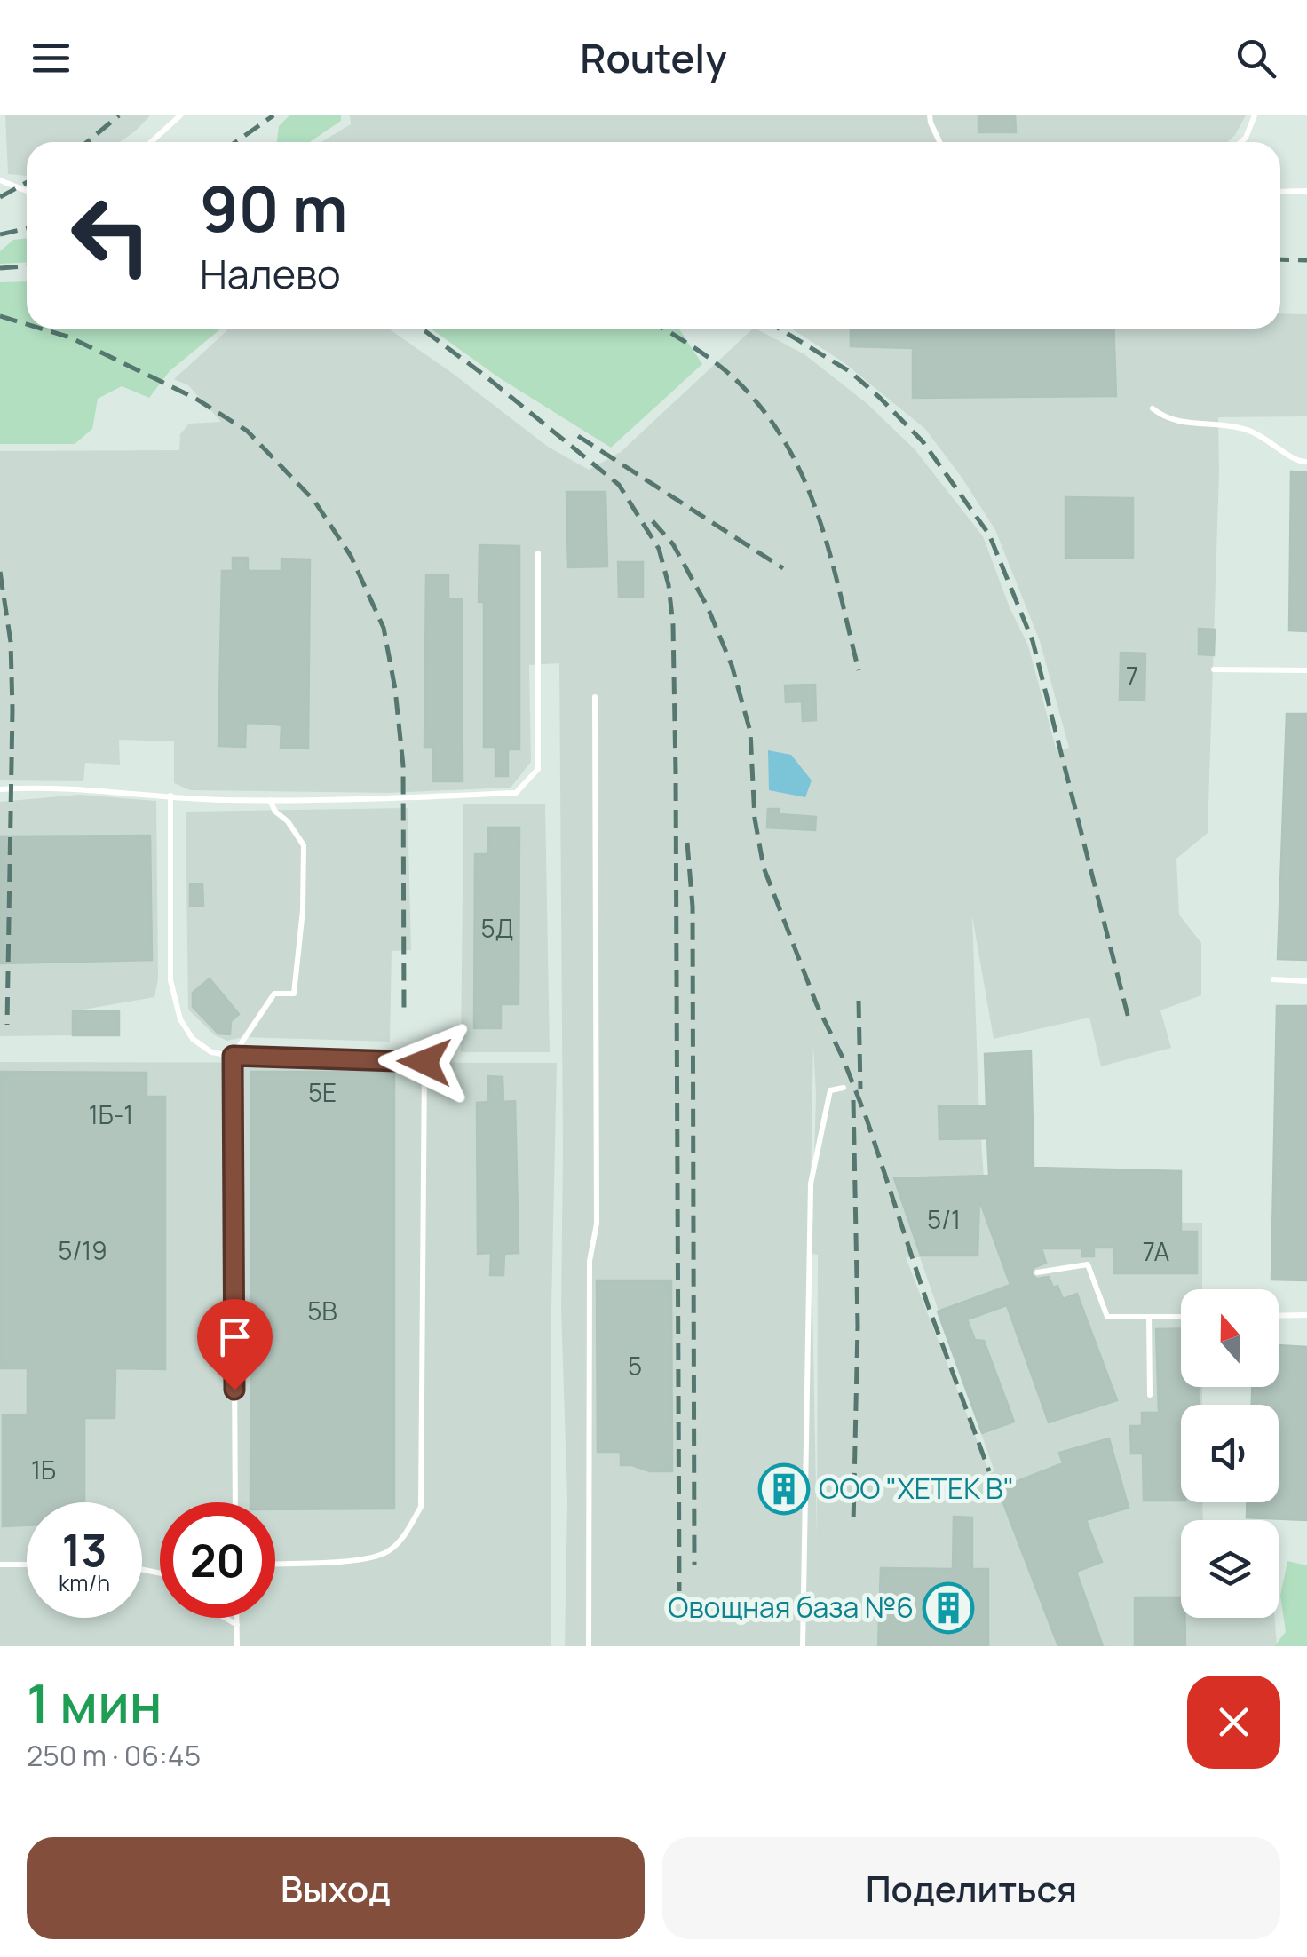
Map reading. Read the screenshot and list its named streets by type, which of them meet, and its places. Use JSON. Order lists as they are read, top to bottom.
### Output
{
  "places": {
    "building": ["ООО \"ХЕТЕК В\"", "Овощная база №6"]
  },
  "house_numbers": [
    "7",
    "5Д",
    "5Е",
    "1Б-1",
    "5/1",
    "5/19",
    "7А",
    "5В",
    "5",
    "1Б"
  ],
  "north": "top",
  "page": {
    "header": "Routely",
    "turn": ["90 m", "Налево"],
    "speed": "13 km/h",
    "limit": "20",
    "heading": ["1 мин", "250 m · 06:45"],
    "buttons": ["Выход", "Поделиться"]
  }
}
